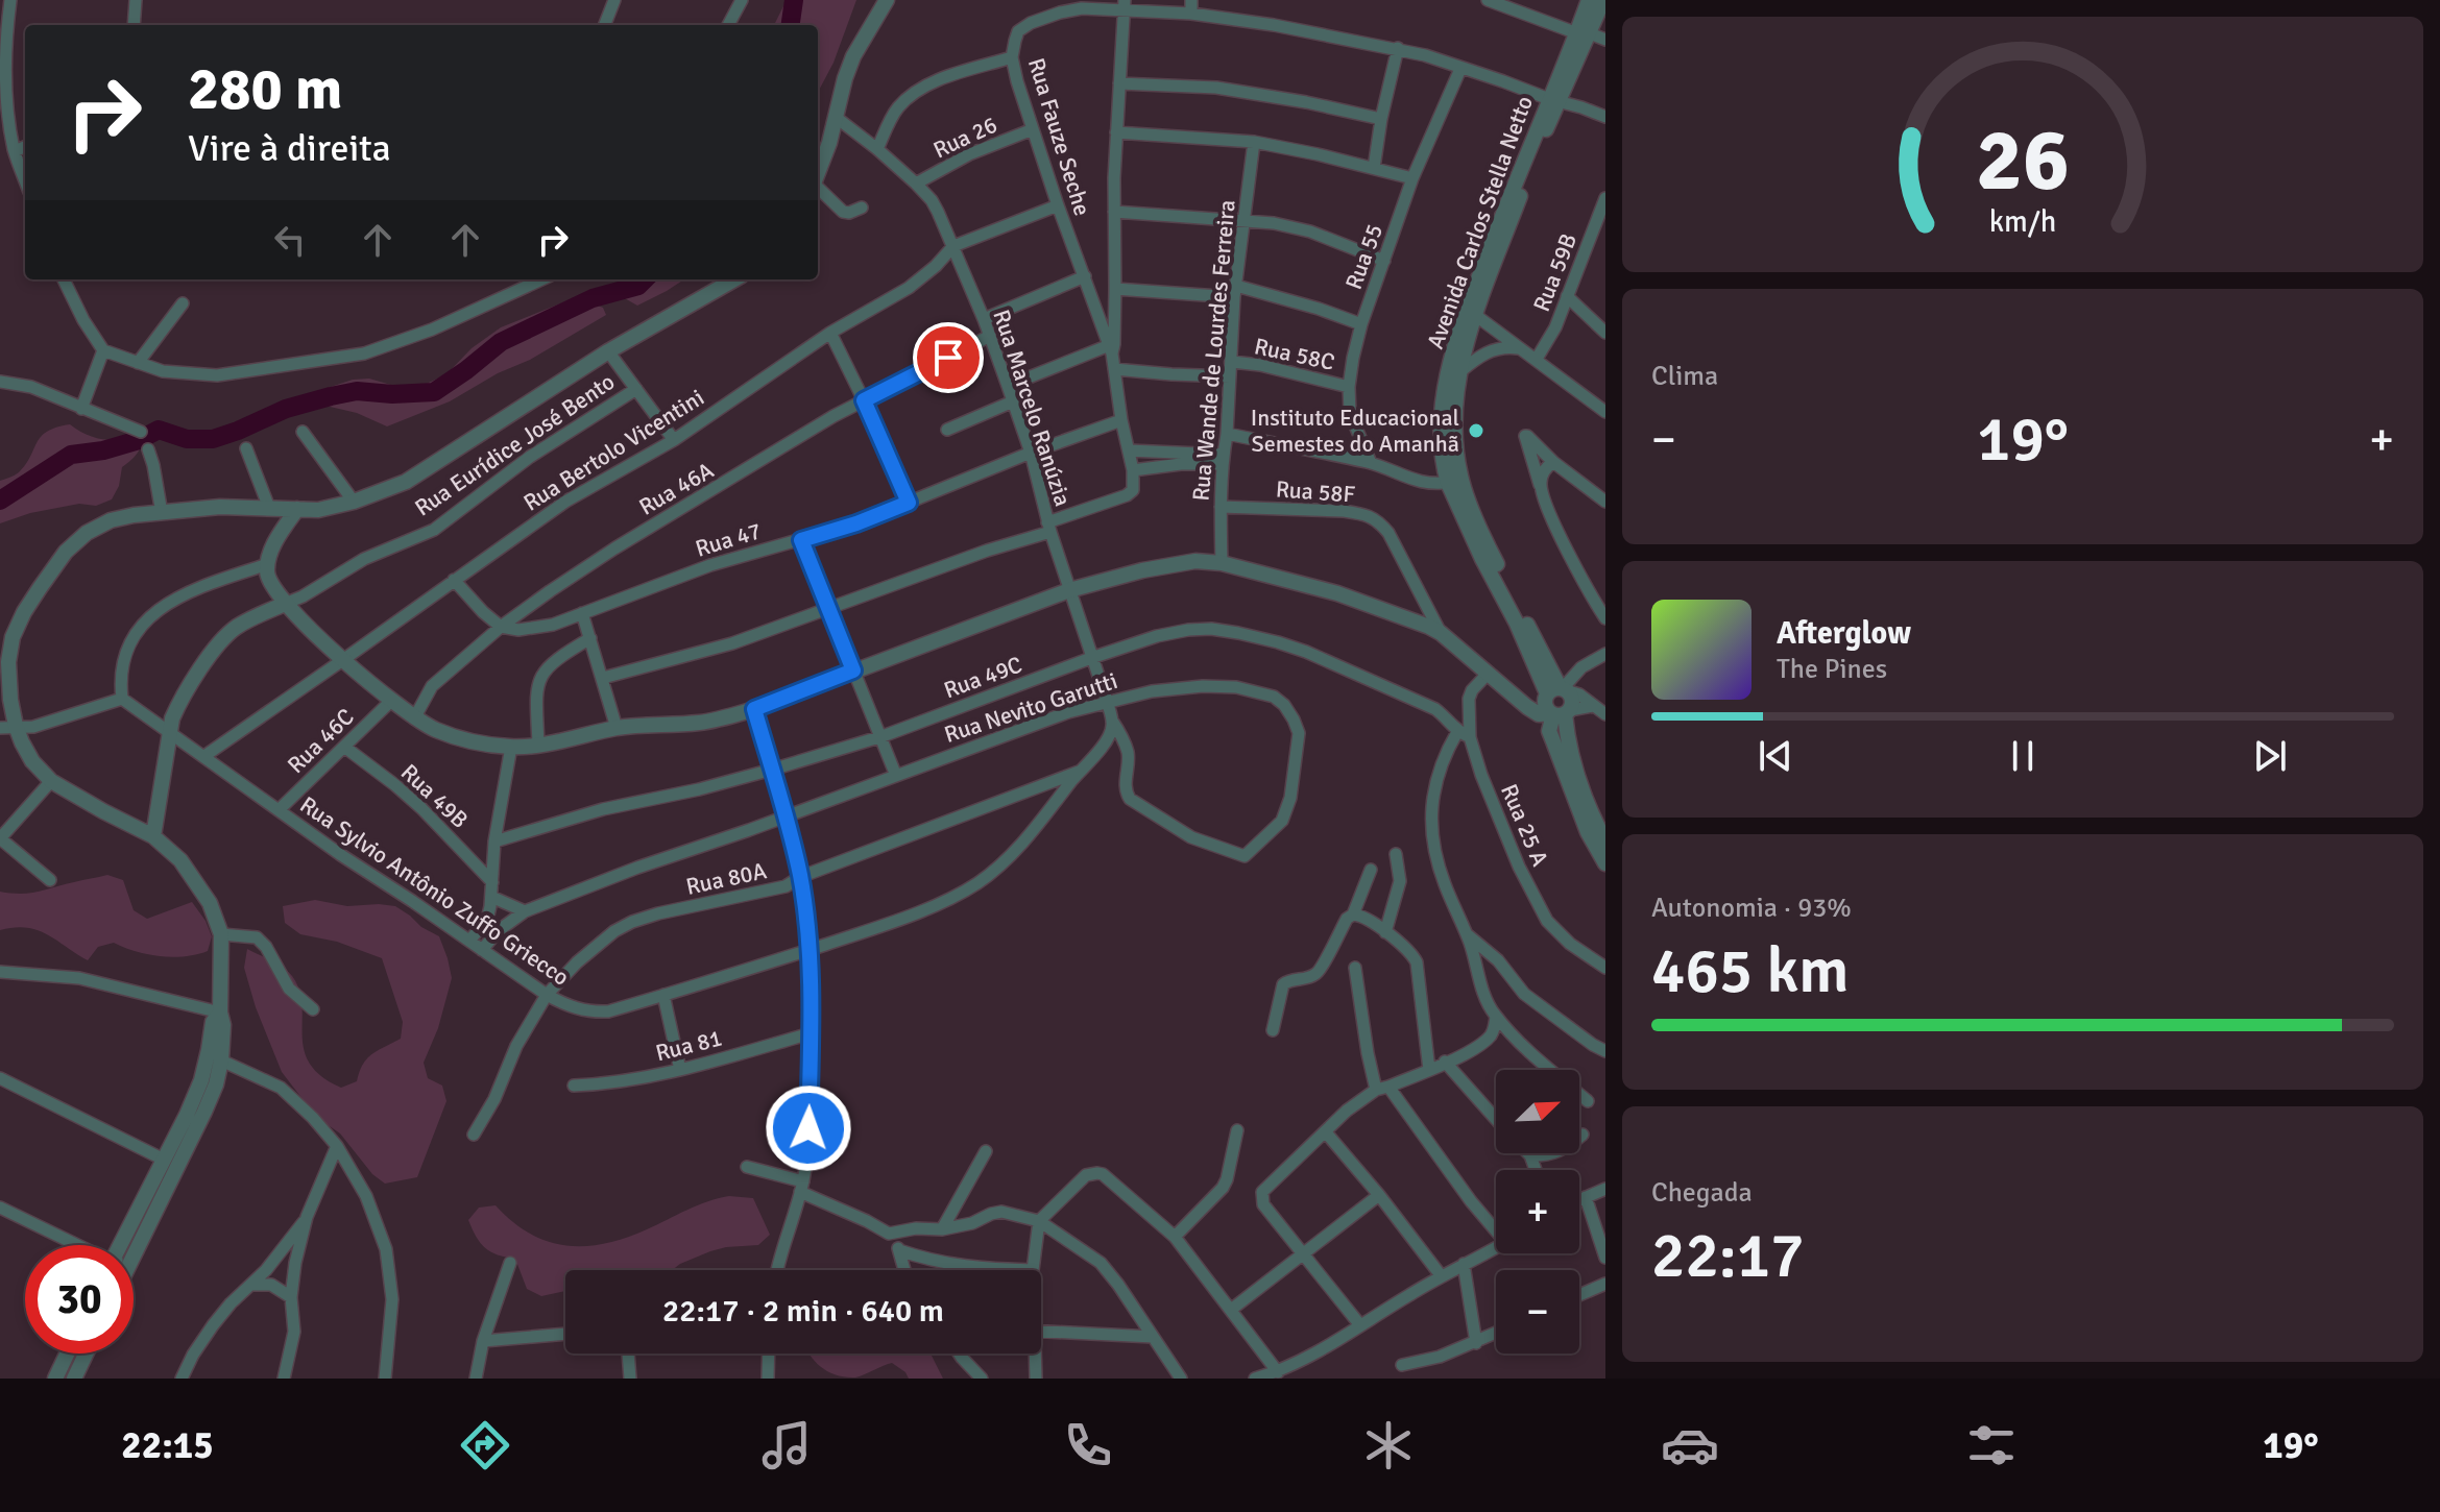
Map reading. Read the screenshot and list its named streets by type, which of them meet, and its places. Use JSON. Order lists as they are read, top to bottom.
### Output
{
  "streets": {
    "street": [
      "Rua 26",
      "Rua Fauze Seche",
      "Avenida Carlos Stella Netto",
      "Rua 55",
      "Rua 59B",
      "Rua Wande de Lourdes Ferreira",
      "Rua 58C",
      "Rua Marcelo Ranúzia",
      "Rua Eurídice José Bento",
      "Rua Bertolo Vicentini",
      "Rua 46A",
      "Rua 58F",
      "Rua 47",
      "Rua 49C",
      "Rua Nevito Garutti",
      "Rua 46C",
      "Rua 49B",
      "Rua 25 A",
      "Rua 80A",
      "Rua Sylvio Antônio Zuffo Griecco",
      "Rua 81"
    ]
  },
  "crossings": [
    ["Rua 26", "Rua Fauze Seche"],
    ["Rua 26", "Rua Marcelo Ranúzia"],
    ["Rua Fauze Seche", "Rua 55"],
    ["Rua Fauze Seche", "Rua Bertolo Vicentini"],
    ["Rua 55", "Rua 58C"],
    ["Rua Wande de Lourdes Ferreira", "Rua 58C"],
    ["Rua Wande de Lourdes Ferreira", "Rua 58F"],
    ["Rua Marcelo Ranúzia", "Rua Bertolo Vicentini"],
    ["Rua Marcelo Ranúzia", "Rua 46A"],
    ["Rua Marcelo Ranúzia", "Rua 47"],
    ["Rua Marcelo Ranúzia", "Rua 49C"],
    ["Rua Bertolo Vicentini", "Rua Sylvio Antônio Zuffo Griecco"],
    ["Rua 46A", "Rua 47"],
    ["Rua 49C", "Rua 25 A"],
    ["Rua Nevito Garutti", "Rua Sylvio Antônio Zuffo Griecco"],
    ["Rua 46C", "Rua 49B"],
    ["Rua 46C", "Rua Sylvio Antônio Zuffo Griecco"],
    ["Rua 80A", "Rua Sylvio Antônio Zuffo Griecco"]
  ],
  "places": ["Instituto Educacional Semestes do Amanhã"],
  "north": "top right",
  "page": {
    "turn": ["280 m", "Vire à direita"],
    "tile": [
      "Clima",
      ["Autonomia · 93%", "465 km"],
      ["Chegada", "22:17"]
    ],
    "heat": ["−", "19°", "+"],
    "song": ["Afterglow", "The Pines"],
    "map_buttons": ["+", "−"],
    "limit": "30",
    "trip": "22:17 · 2 min · 640 m",
    "tabs": ["22:15", "19°"],
    "gauge": ["26", "km/h"]
  }
}
